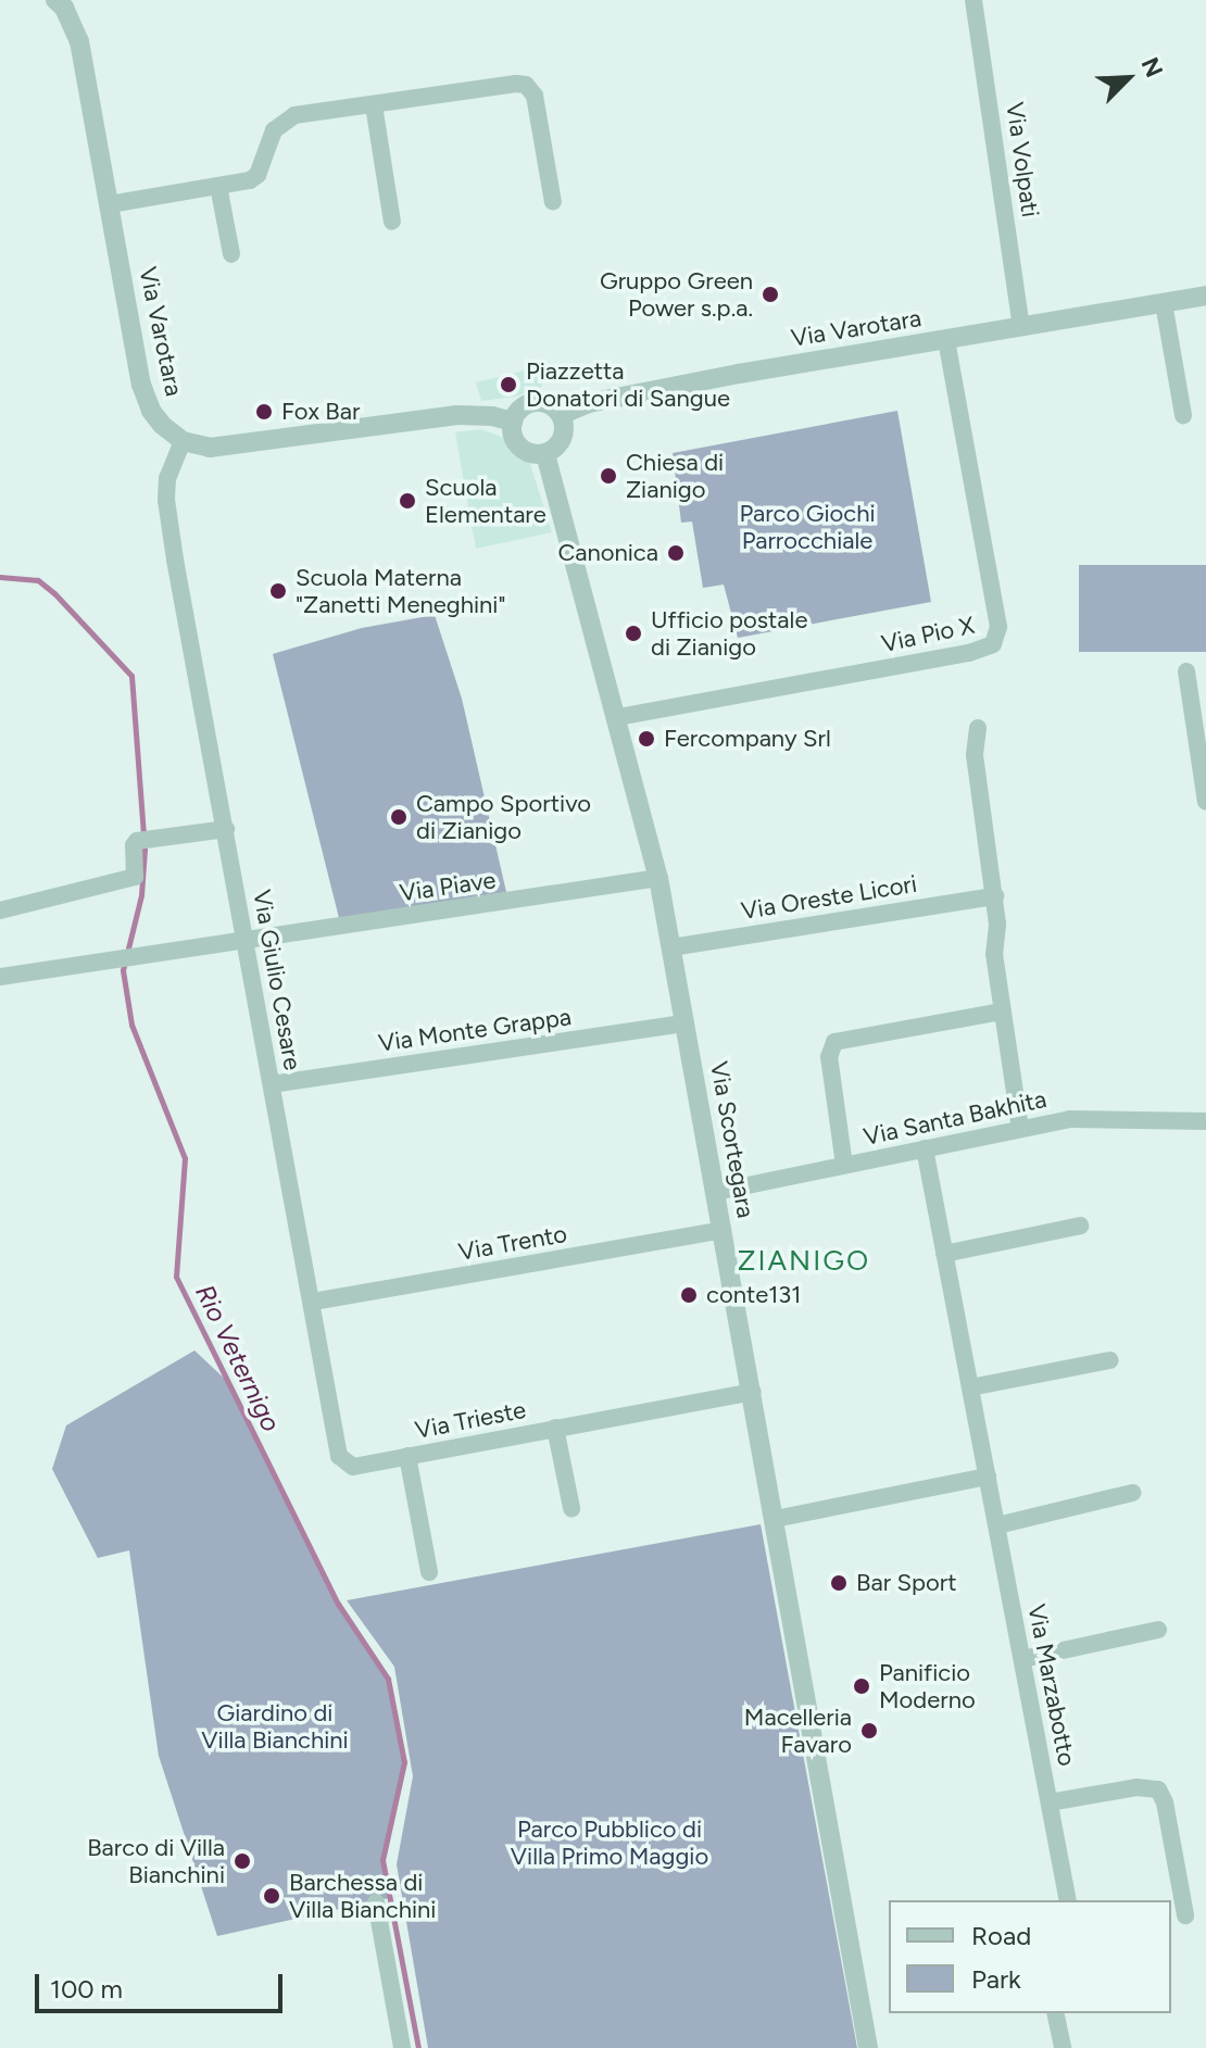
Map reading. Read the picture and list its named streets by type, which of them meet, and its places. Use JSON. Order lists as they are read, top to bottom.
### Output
{
  "streets": {
    "street": [
      "Via Volpati",
      "Via Varotara",
      "Via Pio X",
      "Via Piave",
      "Via Oreste Licori",
      "Via Giulio Cesare",
      "Via Monte Grappa",
      "Via Santa Bakhita",
      "Via Scortegara",
      "Via Trento",
      "Via Trieste",
      "Via Marzabotto"
    ]
  },
  "crossings": [
    ["Via Volpati", "Via Varotara"],
    ["Via Varotara", "Via Pio X"],
    ["Via Varotara", "Via Giulio Cesare"],
    ["Via Varotara", "Via Scortegara"],
    ["Via Pio X", "Via Scortegara"],
    ["Via Piave", "Via Giulio Cesare"],
    ["Via Piave", "Via Scortegara"],
    ["Via Oreste Licori", "Via Scortegara"],
    ["Via Giulio Cesare", "Via Monte Grappa"],
    ["Via Giulio Cesare", "Via Trento"],
    ["Via Giulio Cesare", "Via Trieste"],
    ["Via Monte Grappa", "Via Scortegara"],
    ["Via Santa Bakhita", "Via Scortegara"],
    ["Via Santa Bakhita", "Via Marzabotto"],
    ["Via Scortegara", "Via Trento"],
    ["Via Scortegara", "Via Trieste"]
  ],
  "districts": ["ZIANIGO"],
  "water": ["Rio Veternigo"],
  "parks": ["Parco Giochi Parrocchiale", "Giardino di Villa Bianchini", "Parco Pubblico di Villa Primo Maggio"],
  "places": [
    "Gruppo Green Power s.p.a.",
    "Piazzetta Donatori di Sangue",
    "Fox Bar",
    "Chiesa di Zianigo",
    "Scuola Elementare",
    "Canonica",
    "Scuola Materna \"Zanetti Meneghini\"",
    "Ufficio postale di Zianigo",
    "Fercompany Srl",
    "Campo Sportivo di Zianigo",
    "conte131",
    "Bar Sport",
    "Panificio Moderno",
    "Macelleria Favaro",
    "Barco di Villa Bianchini",
    "Barchessa di Villa Bianchini"
  ],
  "legend": ["Road", "Park"],
  "scale_bar": "100 m",
  "north": "top right"
}
